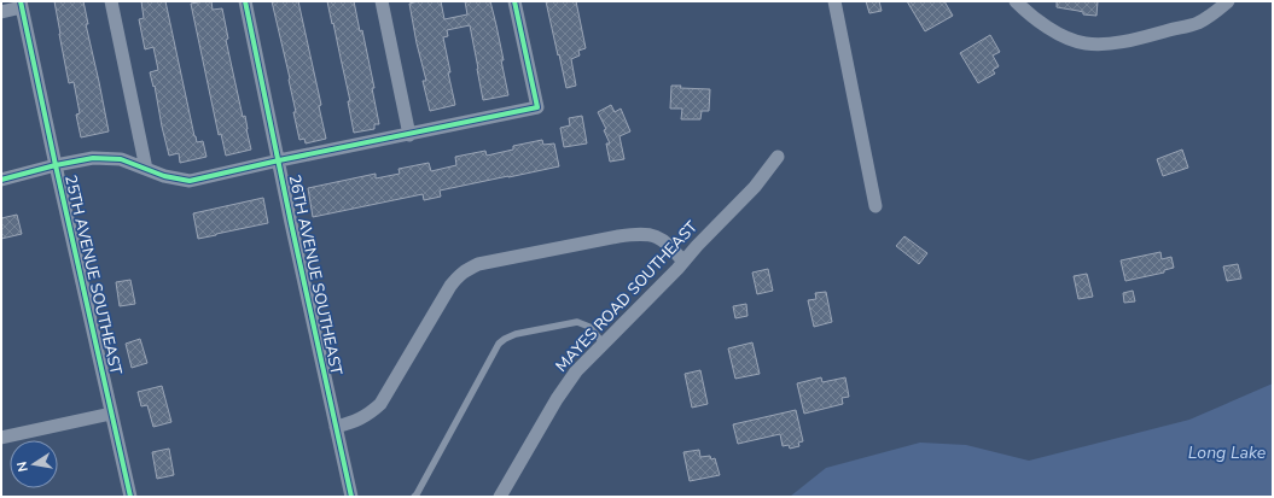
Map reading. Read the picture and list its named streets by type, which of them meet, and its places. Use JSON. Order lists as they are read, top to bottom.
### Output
{
  "streets": {
    "street": ["25TH AVENUE SOUTHEAST", "26TH AVENUE SOUTHEAST", "MAYES ROAD SOUTHEAST"]
  },
  "water": ["Long Lake"],
  "north": "left"
}
